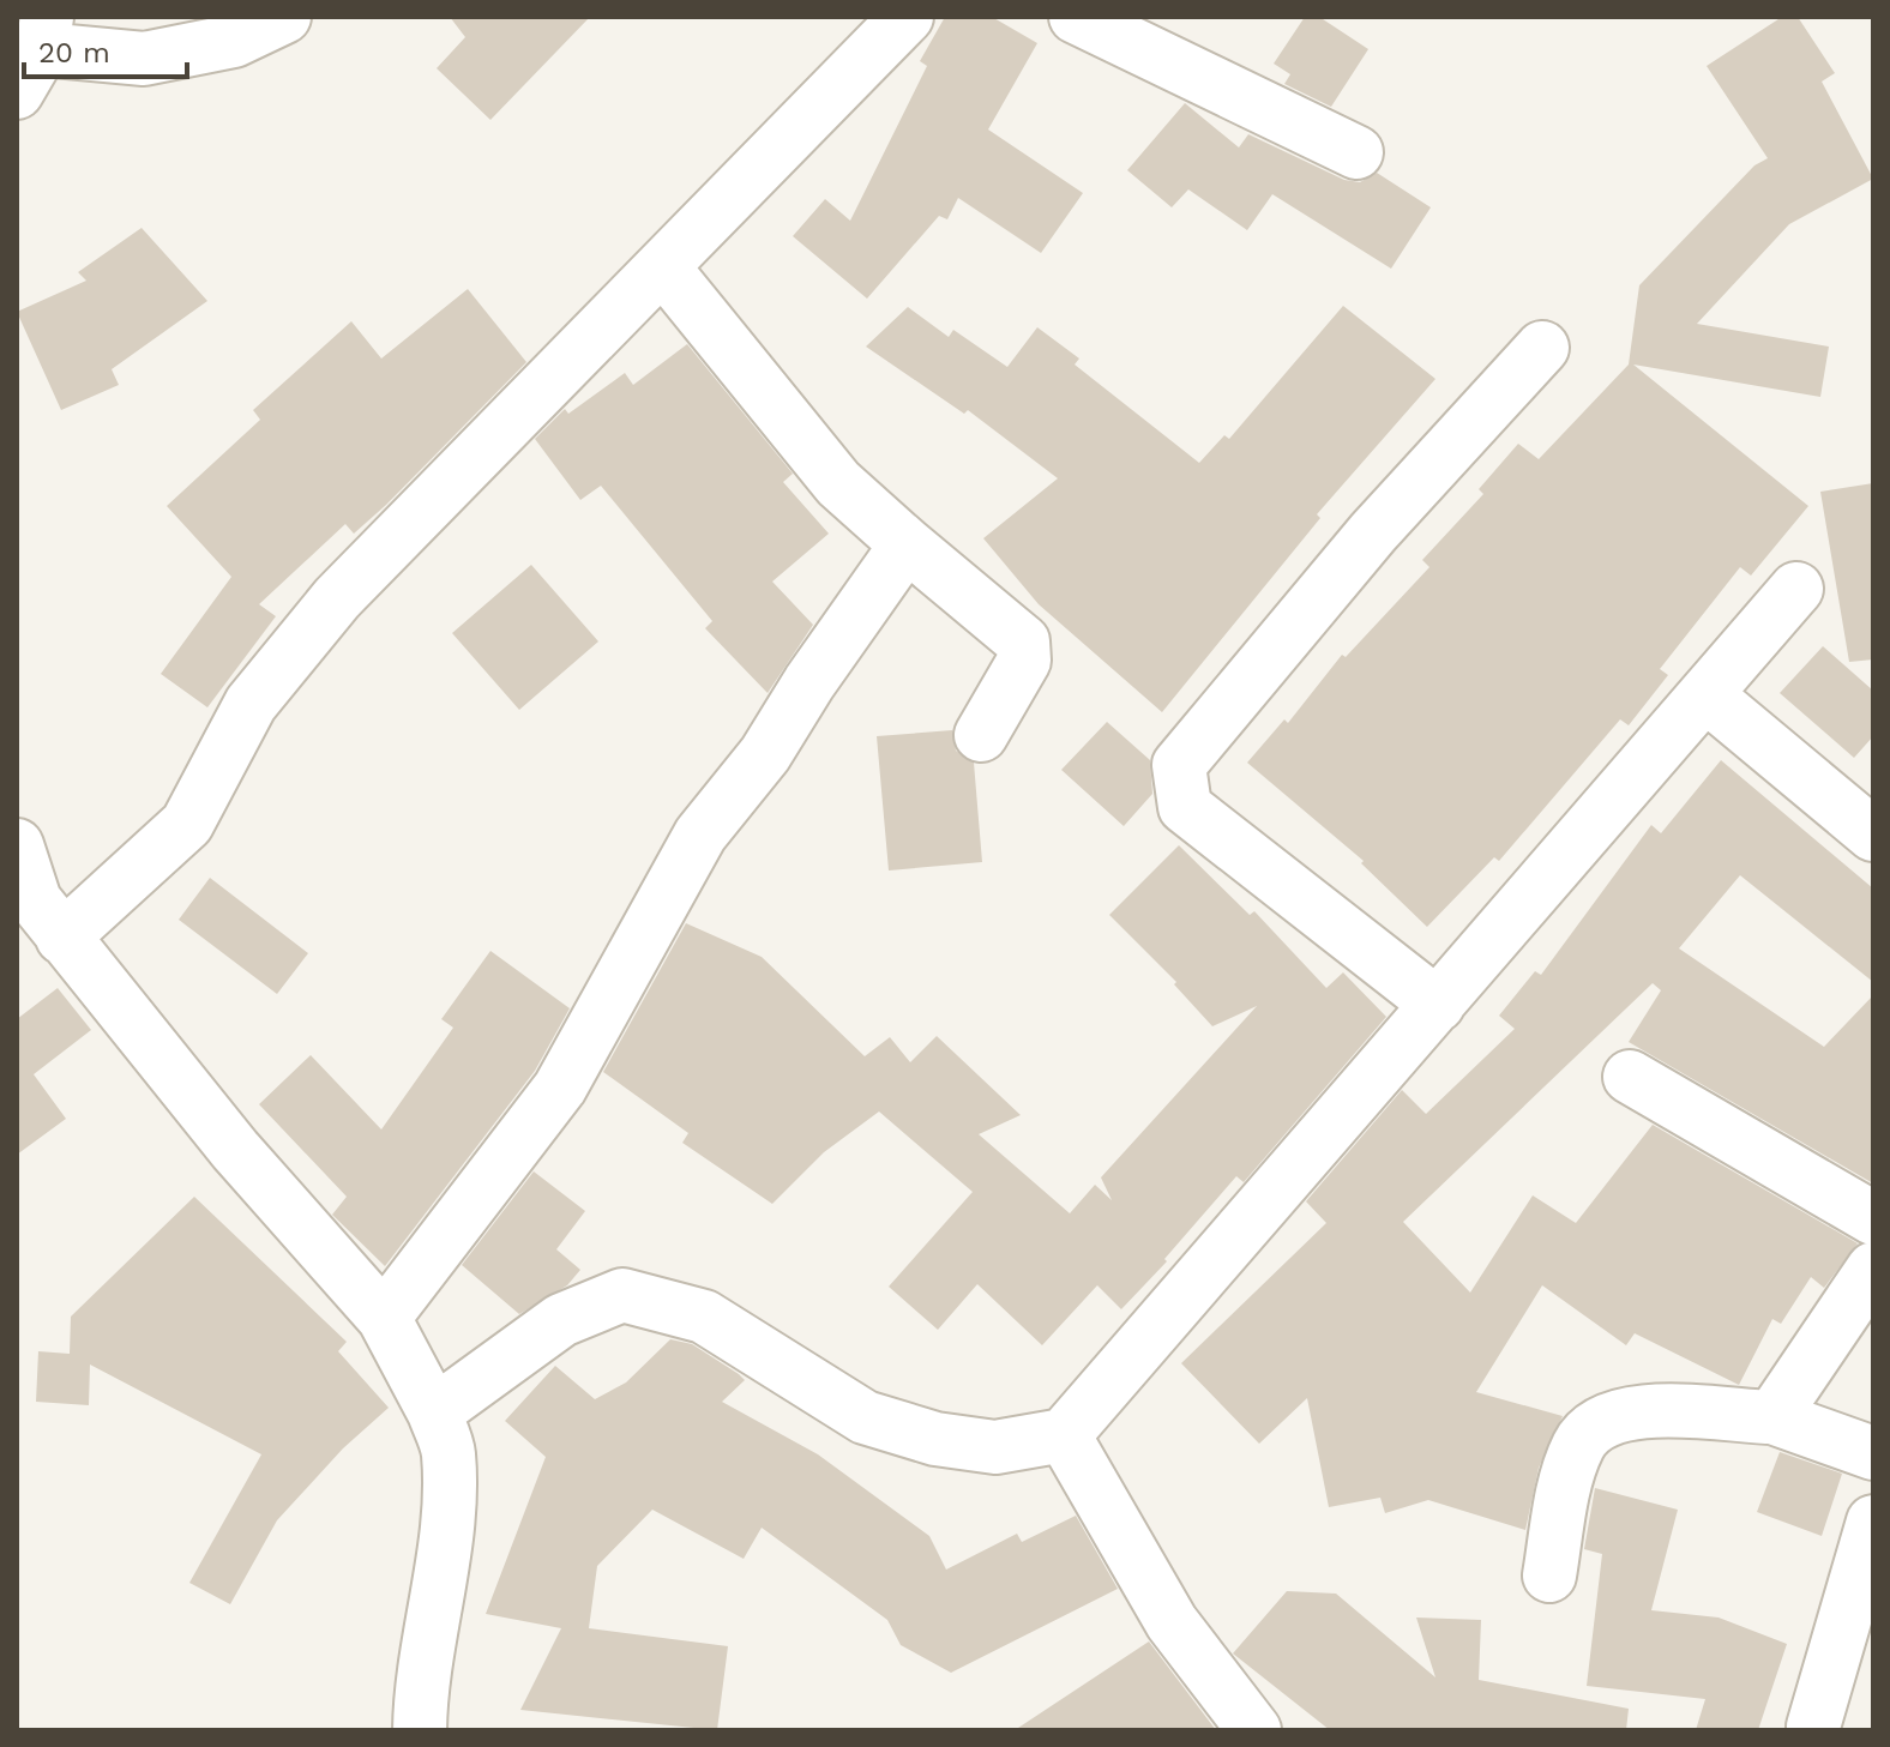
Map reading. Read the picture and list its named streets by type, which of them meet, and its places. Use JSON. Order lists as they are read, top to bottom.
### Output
{
  "scale_bar": "20 m"
}
